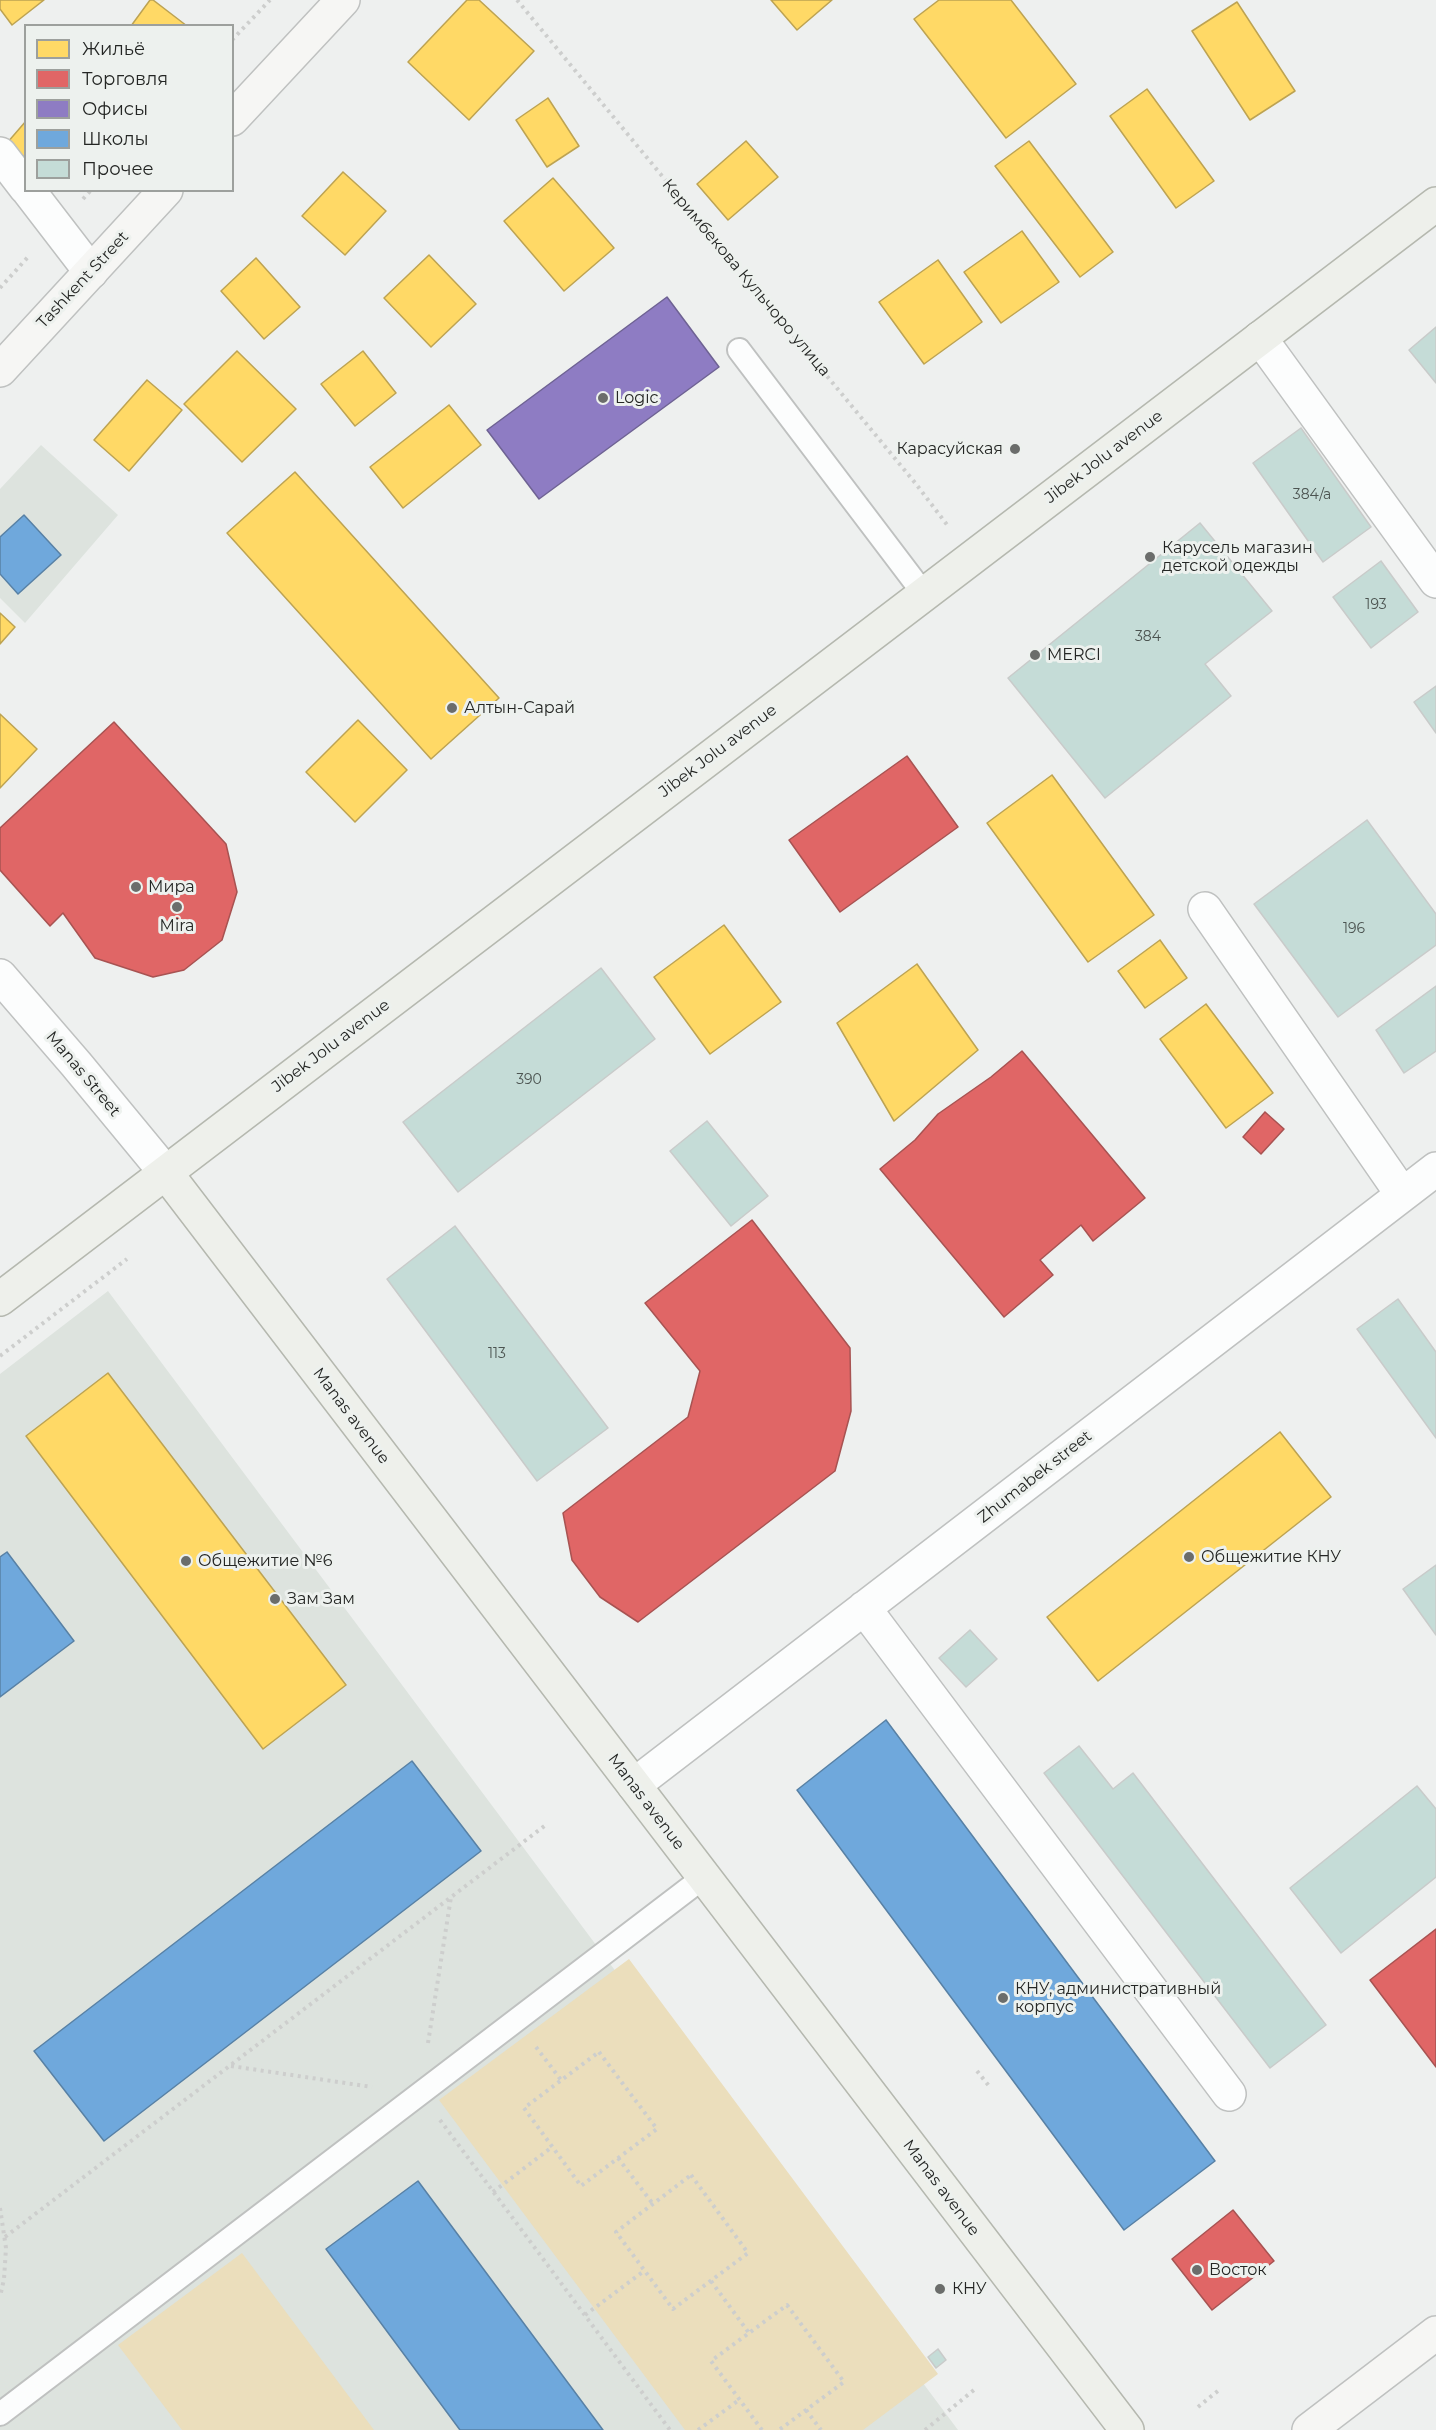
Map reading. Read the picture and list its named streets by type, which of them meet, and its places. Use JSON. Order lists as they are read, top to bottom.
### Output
{
  "streets": {
    "main road": ["Jibek Jolu avenue", "Manas avenue"],
    "street": ["Tashkent Street", "Manas Street", "Zhumabek street"],
    "path": ["Керимбекова Кульчоро улица"]
  },
  "crossings": [
    ["Керимбекова Кульчоро улица", "Jibek Jolu avenue"],
    ["Jibek Jolu avenue", "Manas Street"],
    ["Jibek Jolu avenue", "Manas avenue"],
    ["Manas Street", "Manas avenue"],
    ["Manas avenue", "Zhumabek street"]
  ],
  "places": [
    "Logic",
    "Карасуйская",
    "Карусель магазин детской одежды",
    "MERCI",
    "Алтын-Сарай",
    "Мира",
    "Mira",
    "Общежитие КНУ",
    "Общежитие №6",
    "Зам Зам",
    "КНУ, административный корпус",
    "Восток",
    "КНУ"
  ],
  "house_numbers": [
    "384/a",
    "193",
    "384",
    "196",
    "390",
    "113"
  ],
  "legend": [
    "Жильё",
    "Торговля",
    "Офисы",
    "Школы",
    "Прочее"
  ]
}
